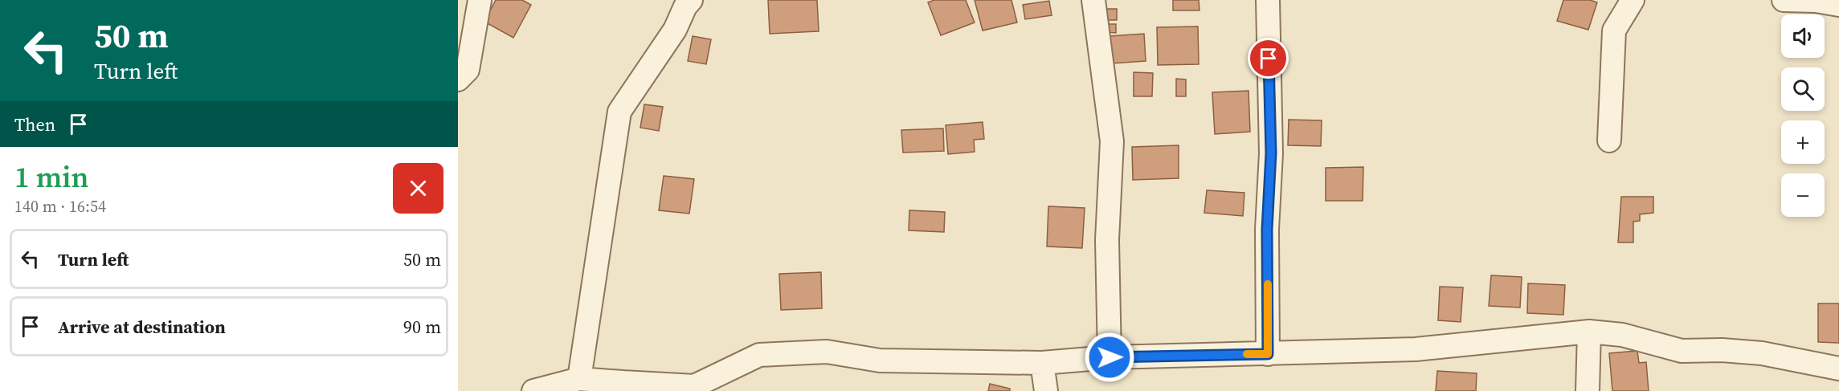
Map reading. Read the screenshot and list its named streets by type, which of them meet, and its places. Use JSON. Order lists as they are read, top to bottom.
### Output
{
  "page": {
    "turn": ["50 m", "Turn left"],
    "map_buttons": ["+", "−"],
    "then": "Then",
    "heading": ["1 min", "140 m · 16:54"],
    "list": [
      {
        "name": "Turn left",
        "value": "50 m"
      },
      {
        "name": "Arrive at destination",
        "value": "90 m"
      }
    ]
  }
}
